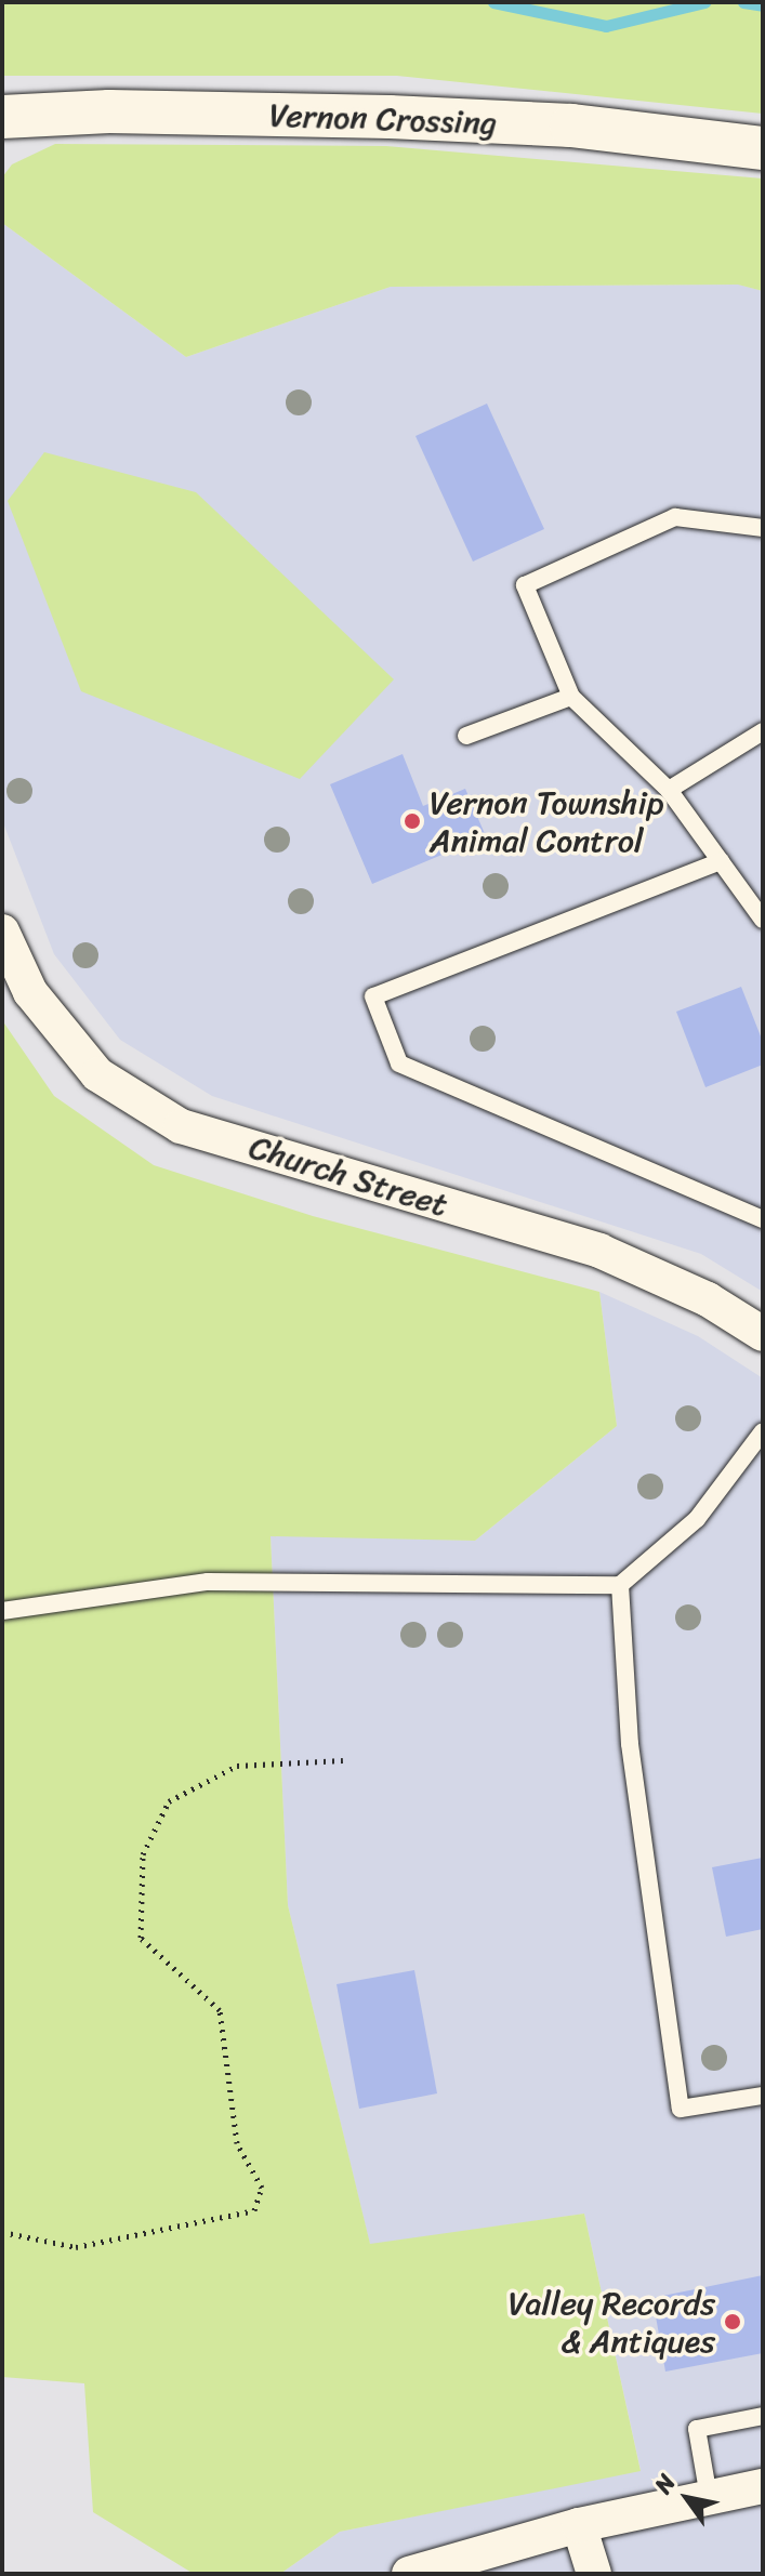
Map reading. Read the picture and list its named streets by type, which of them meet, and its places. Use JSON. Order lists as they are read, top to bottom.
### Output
{
  "streets": {
    "street": ["Vernon Crossing", "Church Street"]
  },
  "places": ["Vernon Township Animal Control", "Valley Records & Antiques"],
  "north": "top left"
}
